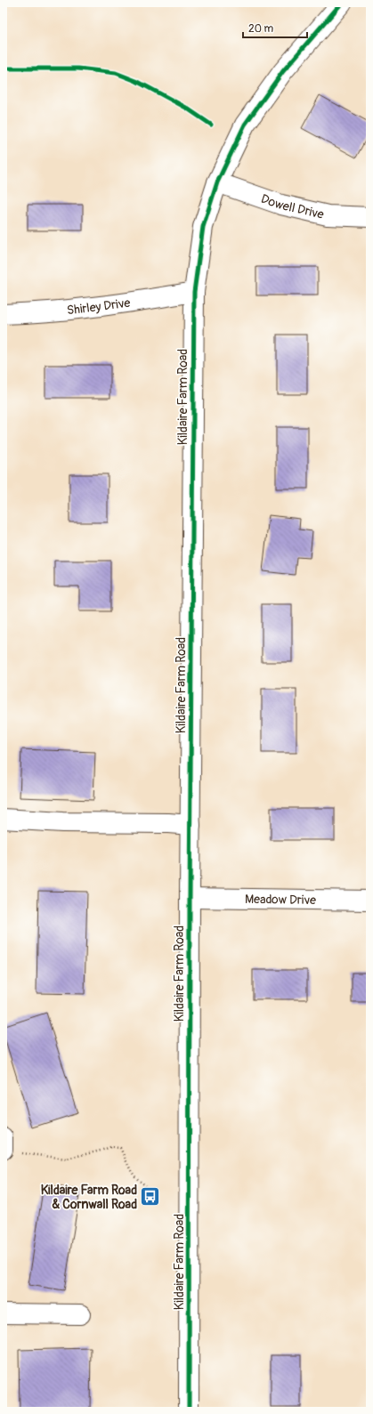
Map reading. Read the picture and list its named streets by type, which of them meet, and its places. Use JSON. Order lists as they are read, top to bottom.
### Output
{
  "streets": {
    "main road": [
      "Dowell Drive",
      "Shirley Drive",
      "Kildaire Farm Road",
      "Meadow Drive"
    ]
  },
  "crossings": [
    ["Dowell Drive", "Kildaire Farm Road"],
    ["Shirley Drive", "Kildaire Farm Road"],
    ["Kildaire Farm Road", "Meadow Drive"]
  ],
  "places": {
    "bus stop": ["Kildaire Farm Road & Cornwall Road"]
  },
  "scale_bar": "20 m"
}
